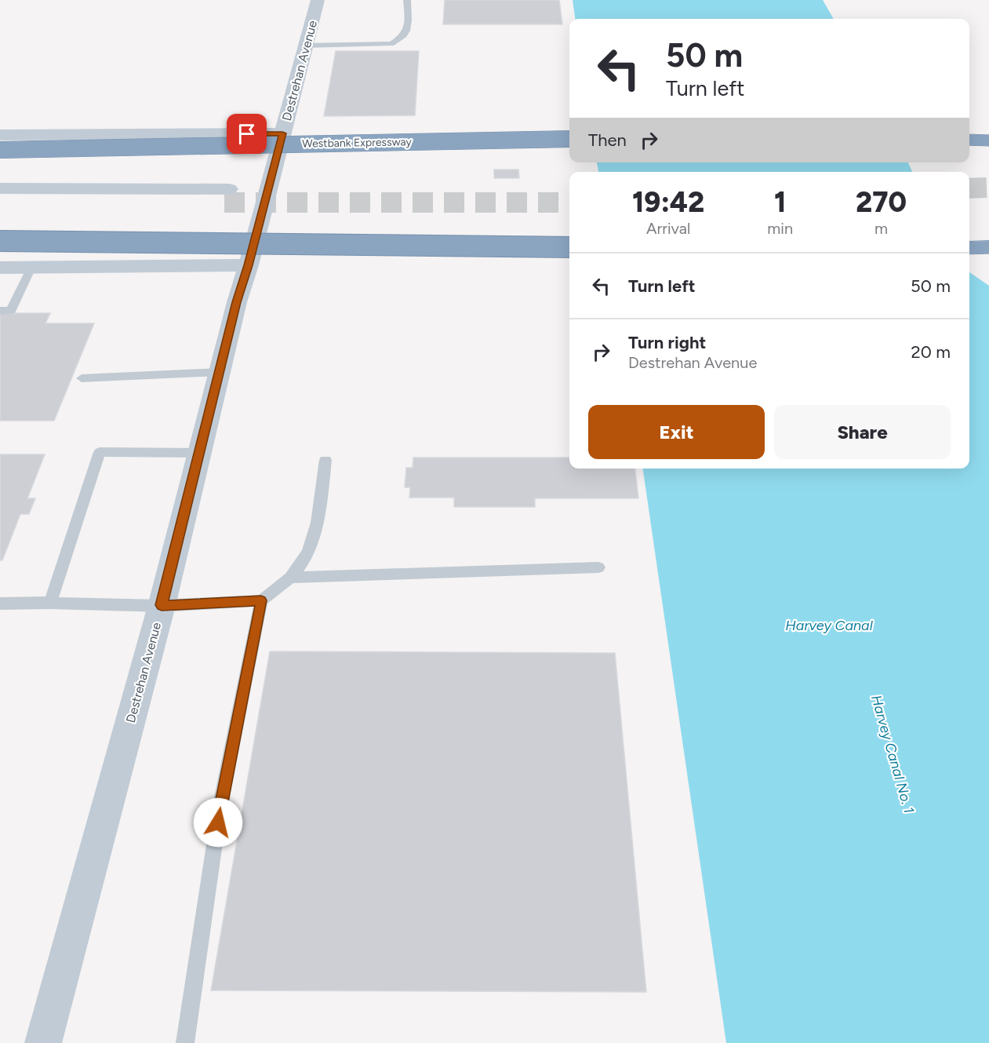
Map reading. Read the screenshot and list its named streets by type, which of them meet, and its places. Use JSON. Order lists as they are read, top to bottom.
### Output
{
  "streets": {
    "highway": ["Westbank Expressway"],
    "main road": ["Destrehan Avenue"]
  },
  "water": ["Harvey Canal", "Harvey Canal No. 1"],
  "page": {
    "turn": ["50 m", "Turn left"],
    "then": "Then",
    "eta": [
      "19:42",
      "Arrival",
      "1",
      "min",
      "270",
      "m"
    ],
    "list": [
      {
        "name": "Turn left",
        "value": "50 m"
      },
      {
        "name": "Turn right",
        "note": "Destrehan Avenue",
        "value": "20 m"
      }
    ],
    "buttons": ["Exit", "Share"]
  }
}
